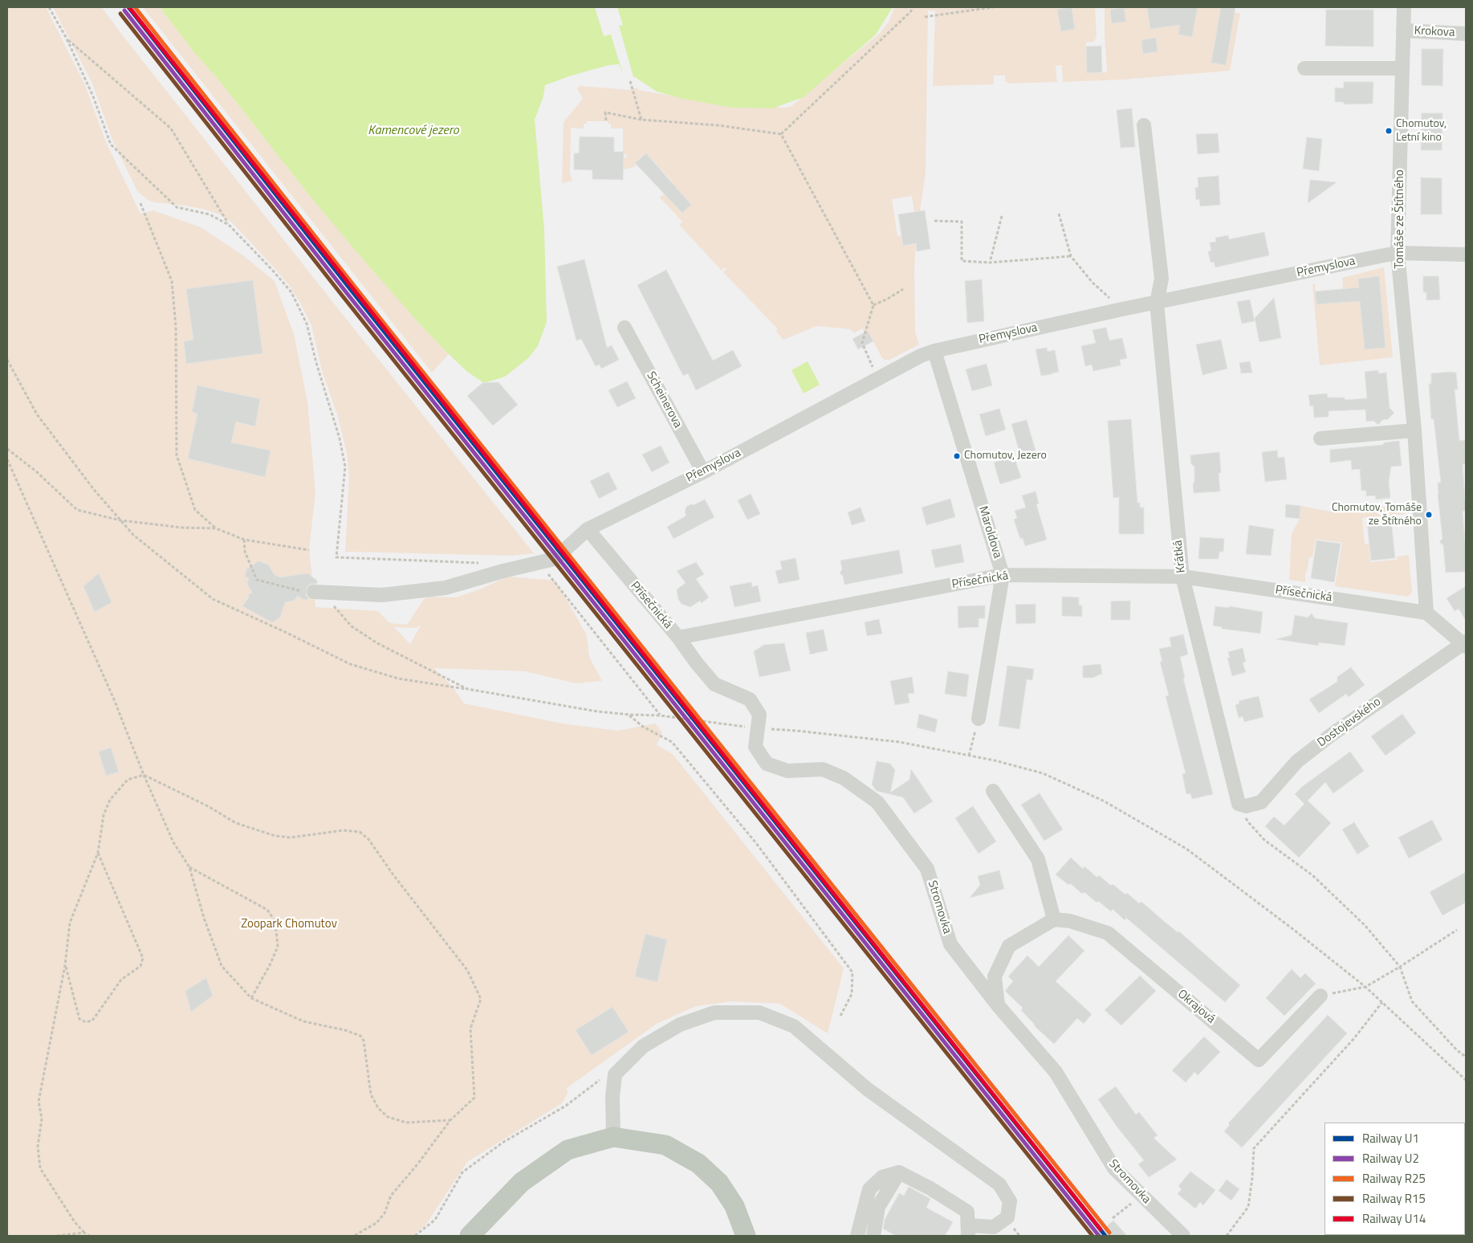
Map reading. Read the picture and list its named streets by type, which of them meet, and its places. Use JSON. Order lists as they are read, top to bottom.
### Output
{
  "streets": {
    "street": [
      "Krokova",
      "Tomáše ze Štítného",
      "Přemyslova",
      "Scheinerova",
      "Maroldova",
      "Krátká",
      "Přísečnická",
      "Dostojevského",
      "Stromovka",
      "Okrajová"
    ]
  },
  "crossings": [
    ["Krokova", "Tomáše ze Štítného"],
    ["Tomáše ze Štítného", "Přemyslova"],
    ["Tomáše ze Štítného", "Přísečnická"],
    ["Přemyslova", "Scheinerova"],
    ["Přemyslova", "Maroldova"],
    ["Přemyslova", "Krátká"],
    ["Přemyslova", "Přísečnická"],
    ["Maroldova", "Přísečnická"],
    ["Krátká", "Přísečnická"],
    ["Krátká", "Dostojevského"],
    ["Přísečnická", "Stromovka"]
  ],
  "water": ["Kamencové jezero"],
  "parks": ["Zoopark Chomutov"],
  "places": ["Chomutov, Letní kino", "Chomutov, Jezero", "Chomutov, Tomáše ze Štítného"],
  "lines": [
    "rail line U1",
    "rail line R25",
    "rail line U14",
    "rail line U2",
    "rail line R15"
  ],
  "legend": [
    "Railway U1",
    "Railway U2",
    "Railway R25",
    "Railway R15",
    "Railway U14"
  ]
}
